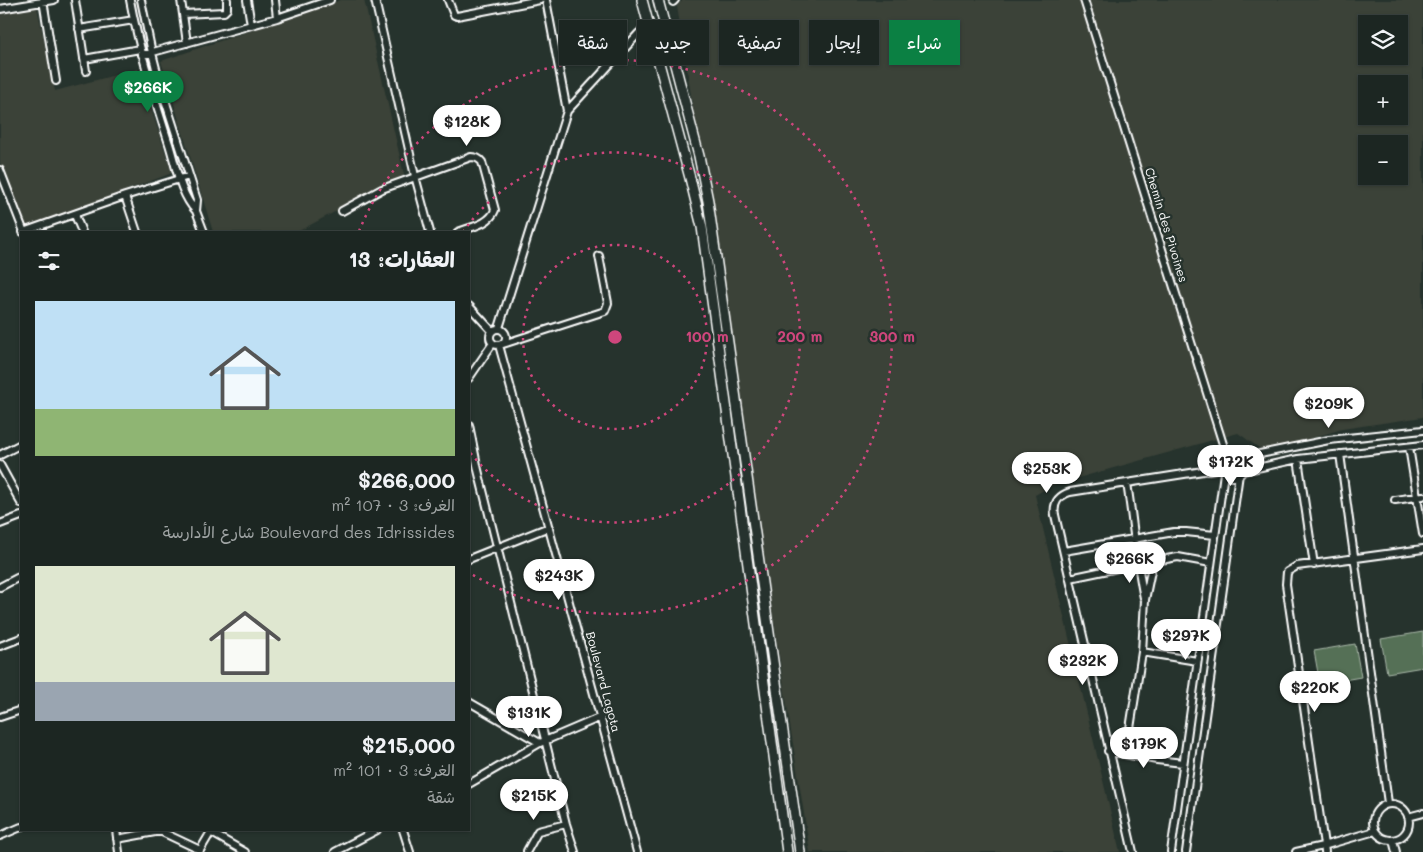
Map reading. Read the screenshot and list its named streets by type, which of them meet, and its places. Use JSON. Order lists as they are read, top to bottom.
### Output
{
  "streets": {
    "street": ["Chemin des Pivoines", "Boulevard Lagota"]
  },
  "page": {
    "map_buttons": ["+", "−"],
    "chip": [
      "شراء",
      "إيجار",
      "تصفية",
      "جديد",
      "شقة"
    ],
    "price": [
      "$266K",
      "$128K",
      "$209K",
      "$172K",
      "$253K",
      "$266K",
      "$243K",
      "$297K",
      "$232K",
      "$220K",
      "$131K",
      "$179K",
      "$215K"
    ],
    "heading": "العقارات: 13",
    "list": [
      {
        "name": "$266,000",
        "note": "الغرف: 3 · 107 m² · Boulevard des Idrissides شارع الأدارسة"
      },
      {
        "name": "$215,000",
        "note": "الغرف: 3 · 101 m² · شقة"
      }
    ]
  },
  "rings": ["100 m", "200 m", "300 m"]
}
